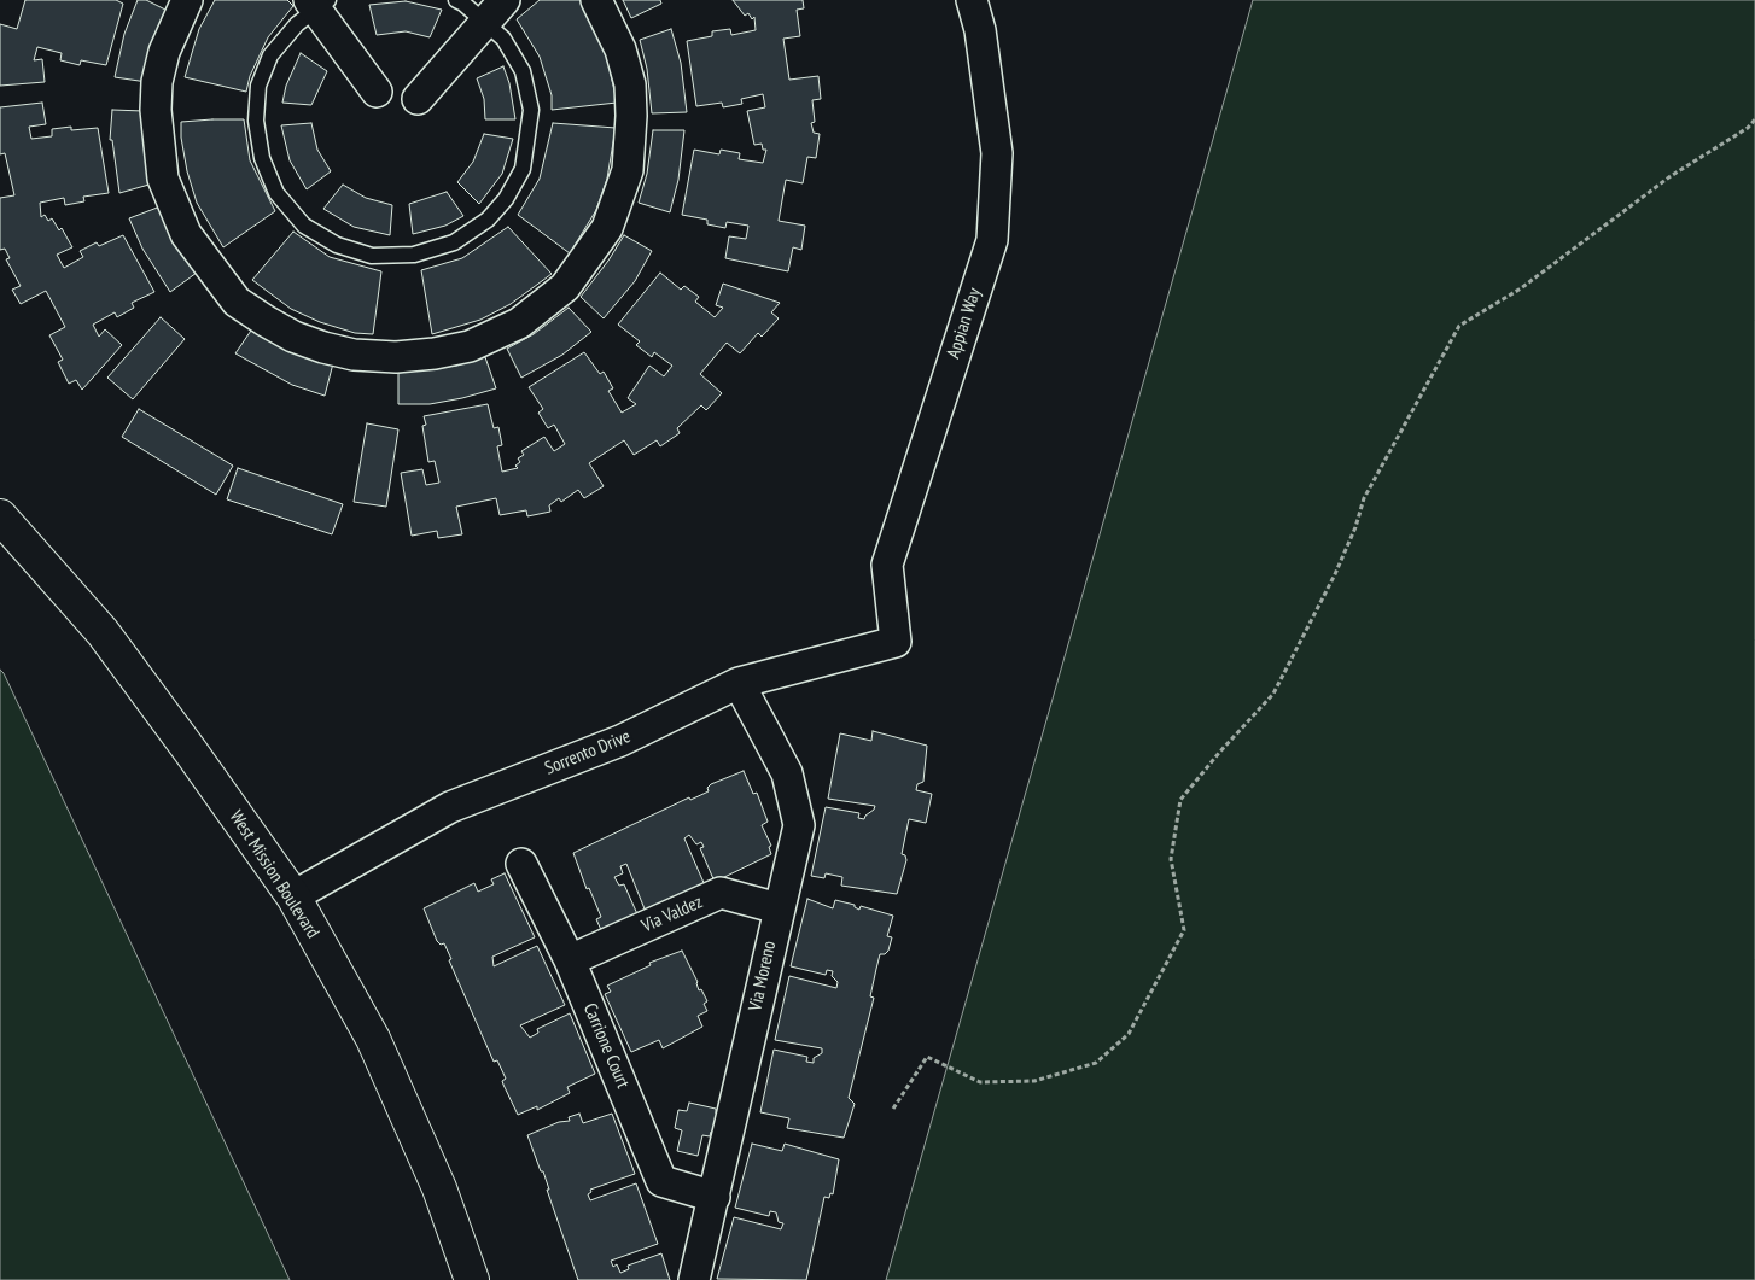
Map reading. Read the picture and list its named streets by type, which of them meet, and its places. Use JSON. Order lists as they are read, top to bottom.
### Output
{
  "streets": {
    "main road": ["West Mission Boulevard"],
    "street": [
      "Appian Way",
      "Sorrento Drive",
      "Via Valdez",
      "Via Moreno",
      "Carrione Court"
    ]
  },
  "crossings": [
    ["Appian Way", "Sorrento Drive"],
    ["Sorrento Drive", "West Mission Boulevard"],
    ["Sorrento Drive", "Via Moreno"],
    ["Via Valdez", "Via Moreno"],
    ["Via Valdez", "Carrione Court"],
    ["Via Moreno", "Carrione Court"]
  ]
}
